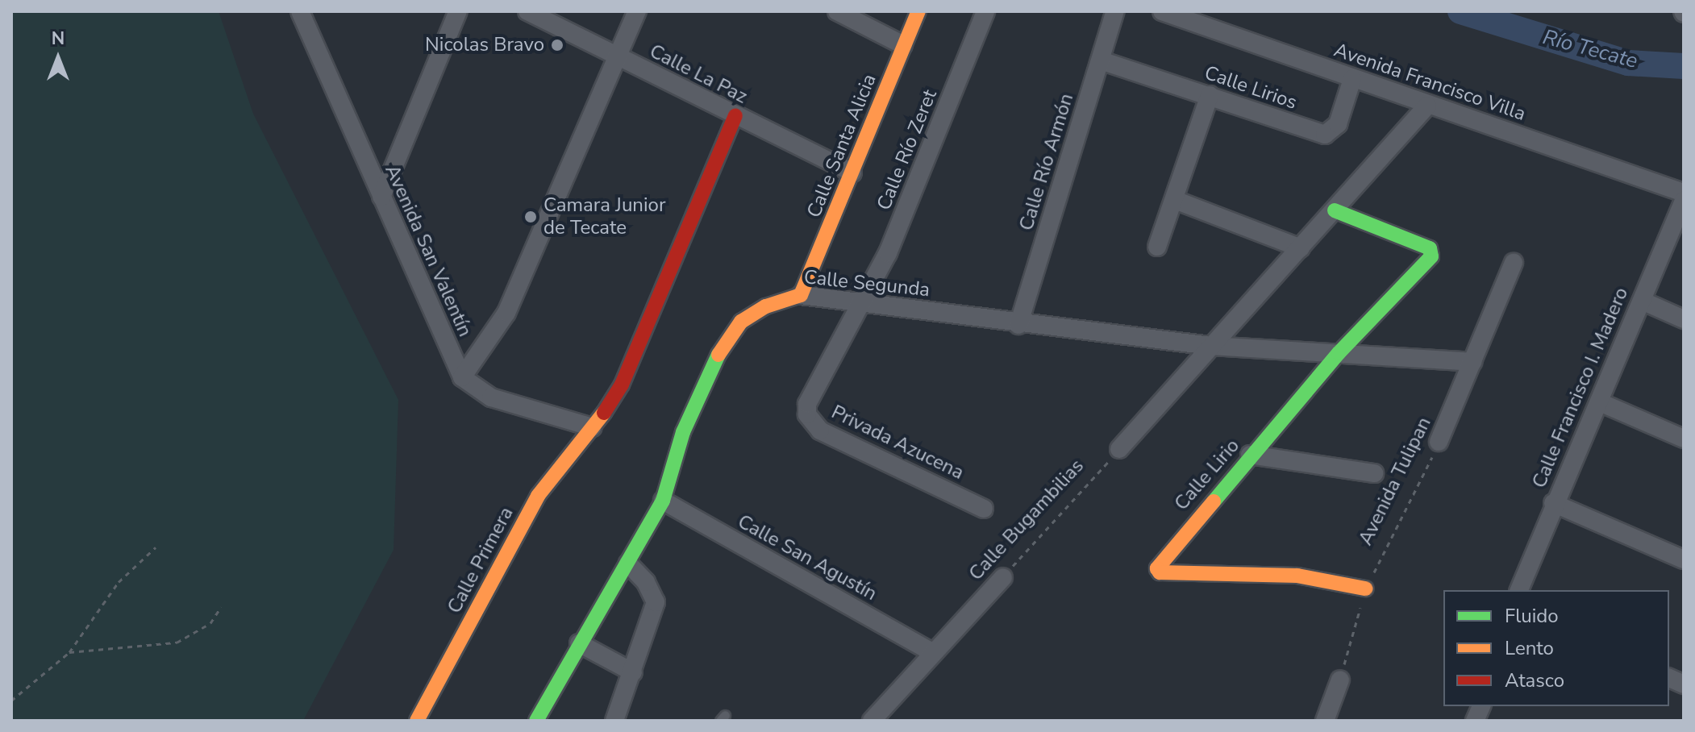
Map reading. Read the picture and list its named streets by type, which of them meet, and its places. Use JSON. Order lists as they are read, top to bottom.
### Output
{
  "streets": {
    "street": [
      "Calle La Paz",
      "Avenida Francisco Villa",
      "Calle Lirios",
      "Calle Santa Alicia",
      "Calle Río Zeret",
      "Calle Río Armón",
      "Avenida San Valentín",
      "Calle Segunda",
      "Calle Francisco I. Madero",
      "Privada Azucena",
      "Calle Lirio",
      "Avenida Tulipan",
      "Calle Bugambilias",
      "Calle San Agustín",
      "Calle Primera"
    ]
  },
  "crossings": [
    ["Calle La Paz", "Calle Santa Alicia"],
    ["Calle La Paz", "Calle Primera"],
    ["Avenida Francisco Villa", "Calle Lirios"],
    ["Calle Lirios", "Calle Río Armón"],
    ["Calle Santa Alicia", "Calle Segunda"],
    ["Calle Río Zeret", "Calle Segunda"],
    ["Calle Río Zeret", "Privada Azucena"],
    ["Calle Río Armón", "Calle Segunda"],
    ["Calle Segunda", "Privada Azucena"],
    ["Calle Segunda", "Calle San Agustín"],
    ["Calle Lirio", "Avenida Tulipan"],
    ["Calle Bugambilias", "Calle San Agustín"]
  ],
  "water": ["Río Tecate"],
  "places": ["Nicolas Bravo", "Camara Junior de Tecate"],
  "legend": ["Fluido", "Lento", "Atasco"],
  "north": "top"
}
